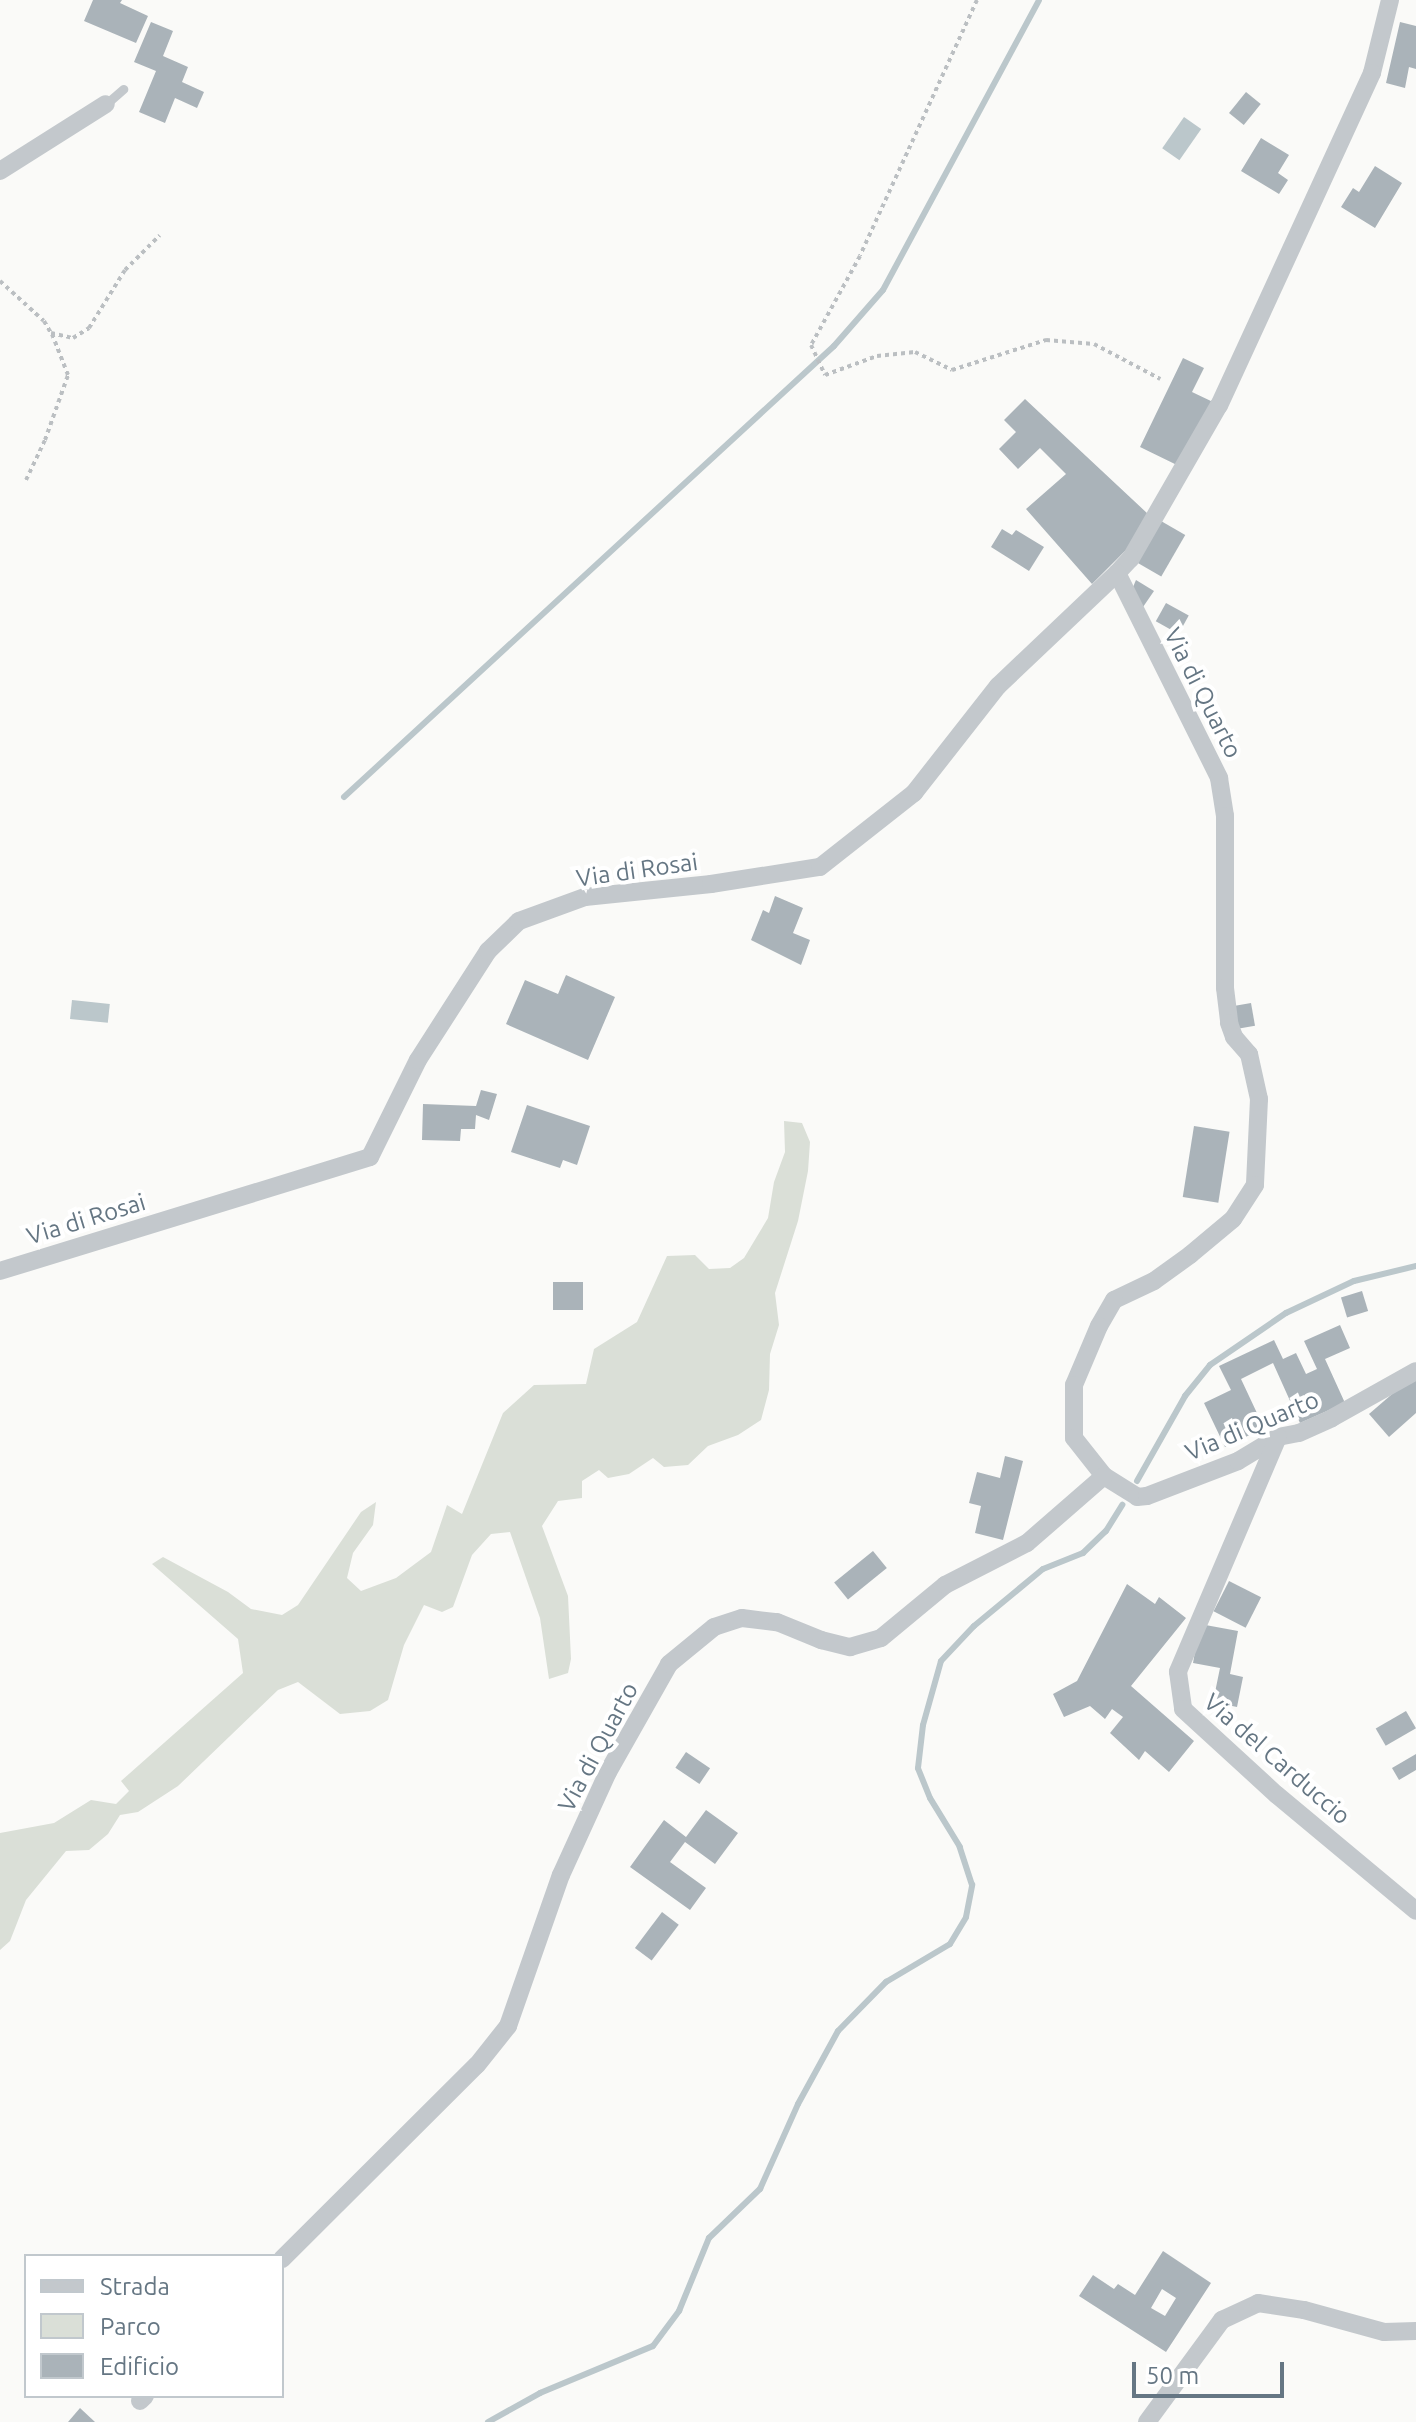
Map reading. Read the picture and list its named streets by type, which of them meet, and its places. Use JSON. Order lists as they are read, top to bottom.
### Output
{
  "streets": {
    "street": ["Via di Quarto", "Via di Rosai", "Via del Carduccio"]
  },
  "crossings": [
    ["Via di Quarto", "Via di Rosai"],
    ["Via di Quarto", "Via del Carduccio"]
  ],
  "legend": ["Strada", "Parco", "Edificio"],
  "scale_bar": "50 m"
}
